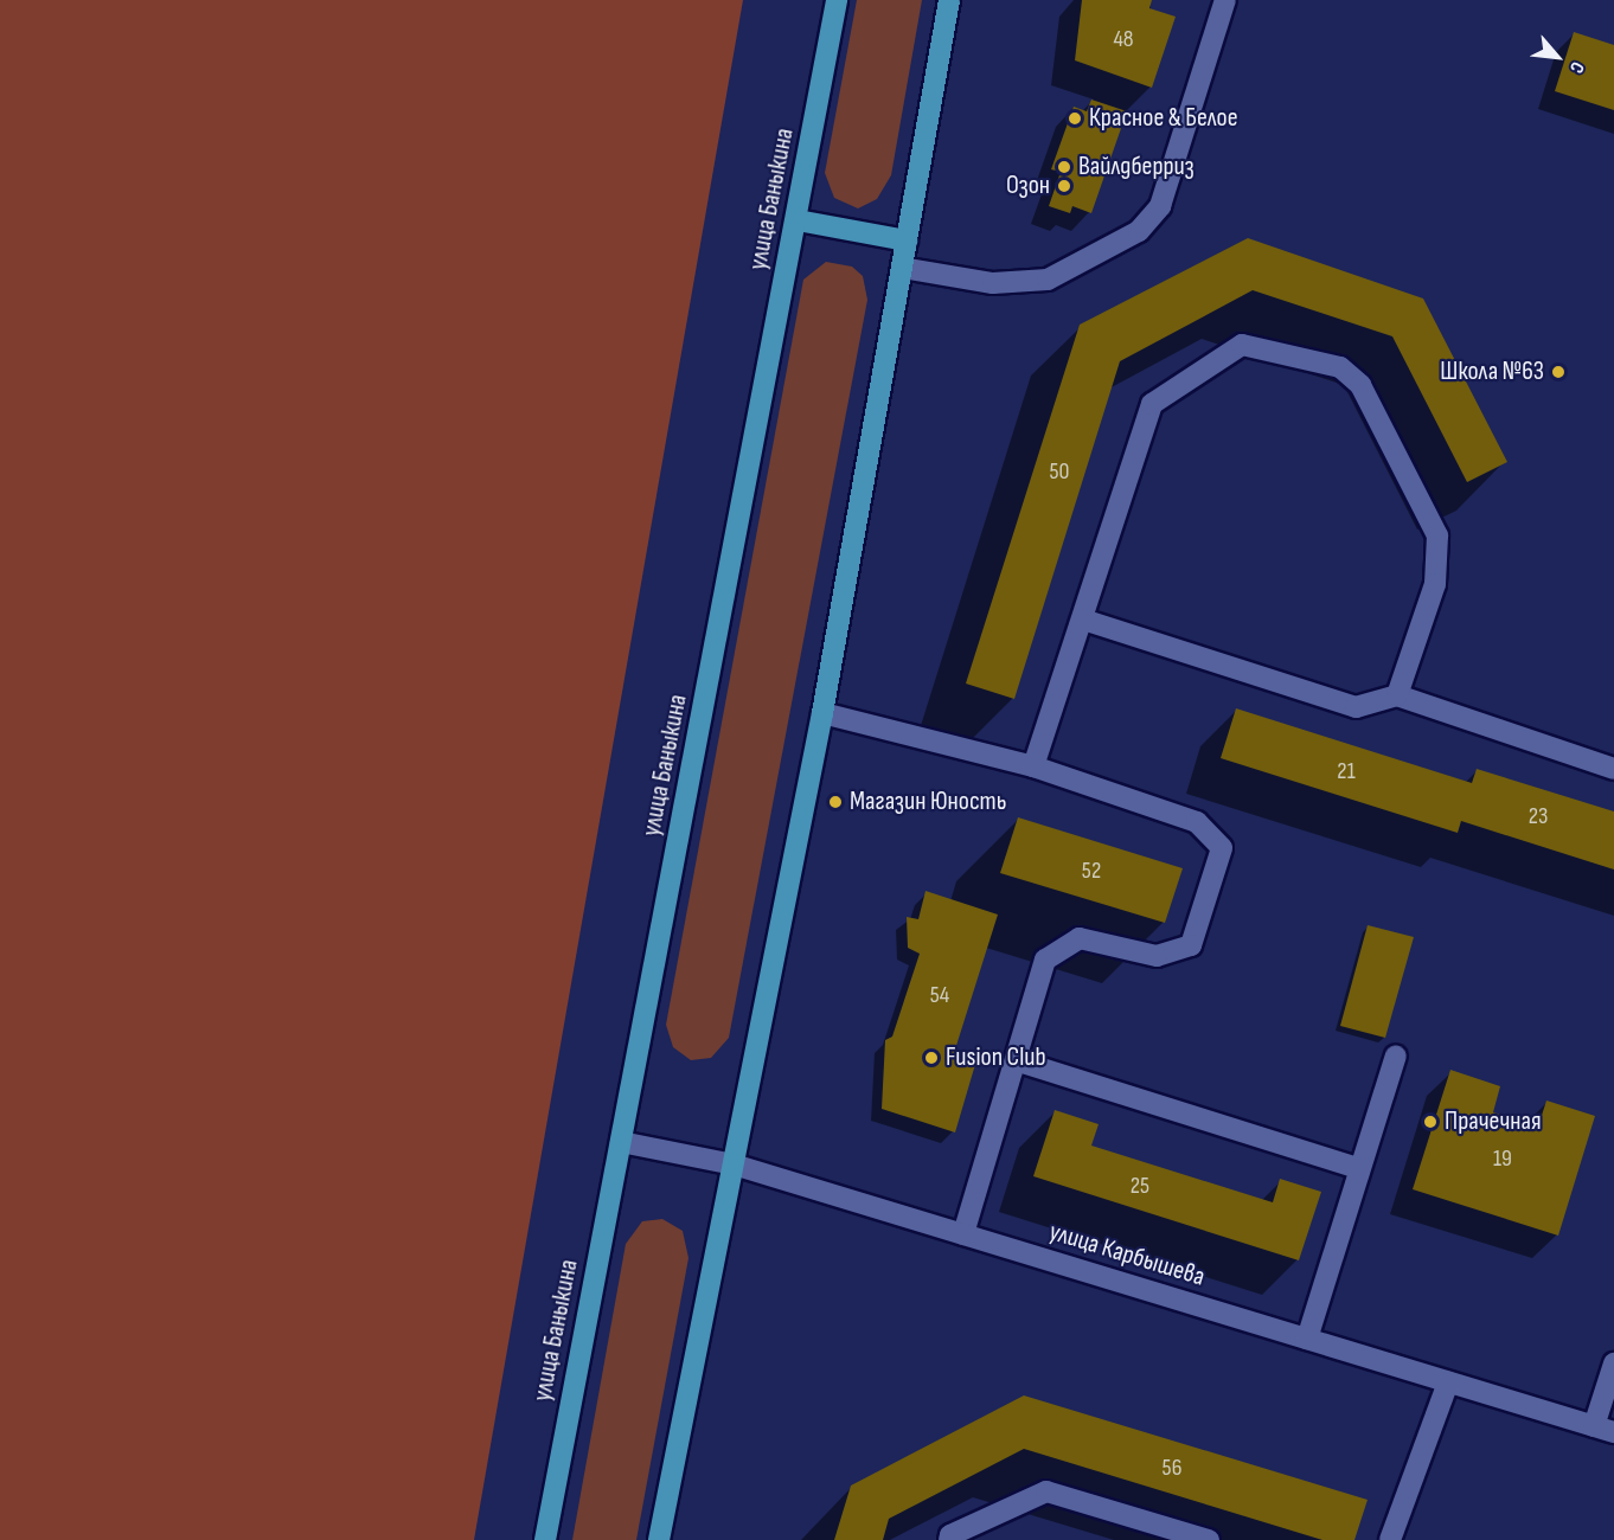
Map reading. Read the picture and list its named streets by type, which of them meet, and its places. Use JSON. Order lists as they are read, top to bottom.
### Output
{
  "streets": {
    "main road": ["улица Баныкина"],
    "street": ["улица Карбышева"]
  },
  "crossings": [
    ["улица Баныкина", "улица Карбышева"]
  ],
  "places": [
    "Красное & Белое",
    "Вайлдберриз",
    "Озон",
    "Школа №63",
    "Магазин Юность",
    "Fusion Club",
    "Прачечная"
  ],
  "house_numbers": [
    "48",
    "50",
    "21",
    "23",
    "52",
    "54",
    "19",
    "25",
    "56"
  ],
  "north": "bottom right"
}
